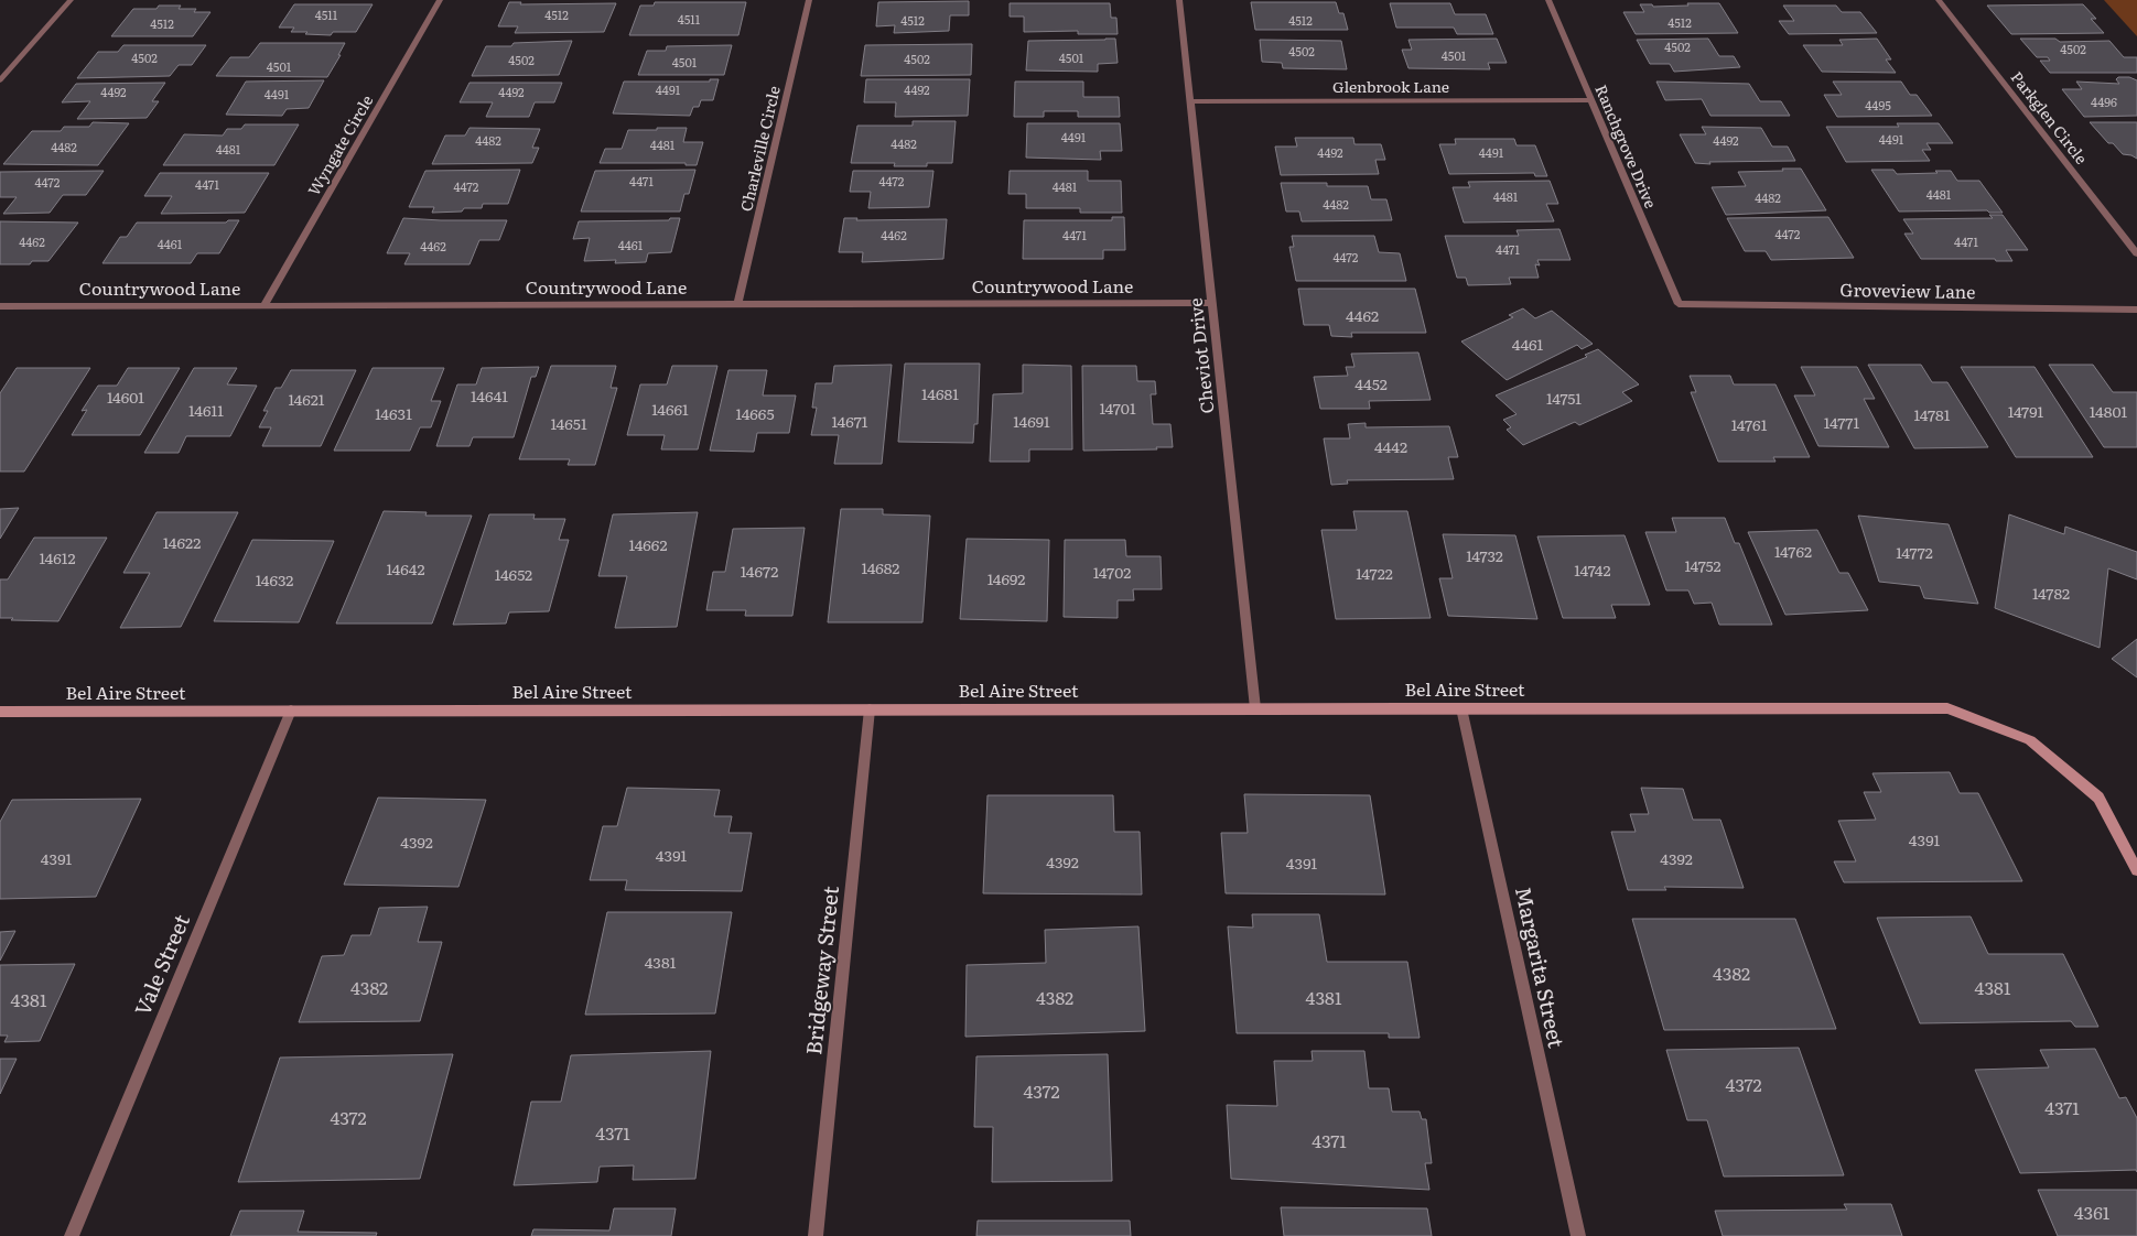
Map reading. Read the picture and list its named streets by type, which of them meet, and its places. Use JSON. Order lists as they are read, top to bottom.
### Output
{
  "streets": {
    "street": [
      "Glenbrook Lane",
      "Parkglen Circle",
      "Wyngate Circle",
      "Ranchgrove Drive",
      "Charleville Circle",
      "Countrywood Lane",
      "Groveview Lane",
      "Cheviot Drive",
      "Bel Aire Street",
      "Vale Street",
      "Margarita Street",
      "Bridgeway Street"
    ]
  },
  "crossings": [
    ["Glenbrook Lane", "Ranchgrove Drive"],
    ["Glenbrook Lane", "Cheviot Drive"],
    ["Wyngate Circle", "Countrywood Lane"],
    ["Ranchgrove Drive", "Groveview Lane"],
    ["Charleville Circle", "Countrywood Lane"],
    ["Countrywood Lane", "Cheviot Drive"],
    ["Cheviot Drive", "Bel Aire Street"],
    ["Bel Aire Street", "Vale Street"],
    ["Bel Aire Street", "Margarita Street"],
    ["Bel Aire Street", "Bridgeway Street"]
  ],
  "house_numbers": [
    "4511",
    "4512",
    "4511",
    "4512",
    "4512",
    "4512",
    "4512",
    "4502",
    "4502",
    "4502",
    "4501",
    "4502",
    "4501",
    "4502",
    "4502",
    "4501",
    "4501",
    "4491",
    "4492",
    "4492",
    "4492",
    "4491",
    "4496",
    "4495",
    "4491",
    "4491",
    "4482",
    "4492",
    "4482",
    "4481",
    "4482",
    "4481",
    "4492",
    "4491",
    "4471",
    "4472",
    "4472",
    "4471",
    "4472",
    "4481",
    "4481",
    "4481",
    "4482",
    "4482",
    "4472",
    "4462",
    "4471",
    "4462",
    "4471",
    "4461",
    "4461",
    "4462",
    "4471",
    "4472",
    "4462",
    "4461",
    "4452",
    "14681",
    "14641",
    "14601",
    "14751",
    "14621",
    "14701",
    "14661",
    "14611",
    "14791",
    "14801",
    "14631",
    "14665",
    "14781",
    "14671",
    "14691",
    "14771",
    "14651",
    "14761",
    "4442",
    "14622",
    "14662",
    "14762",
    "14772",
    "14732",
    "14612",
    "14752",
    "14682",
    "14642",
    "14742",
    "14672",
    "14702",
    "14722",
    "14652",
    "14692",
    "14632",
    "14782",
    "4391",
    "4392",
    "4391",
    "4391",
    "4392",
    "4392",
    "4391",
    "4381",
    "4382",
    "4382",
    "4381",
    "4382",
    "4381",
    "4381",
    "4372",
    "4372",
    "4371",
    "4372",
    "4371",
    "4371",
    "4361"
  ]
}
